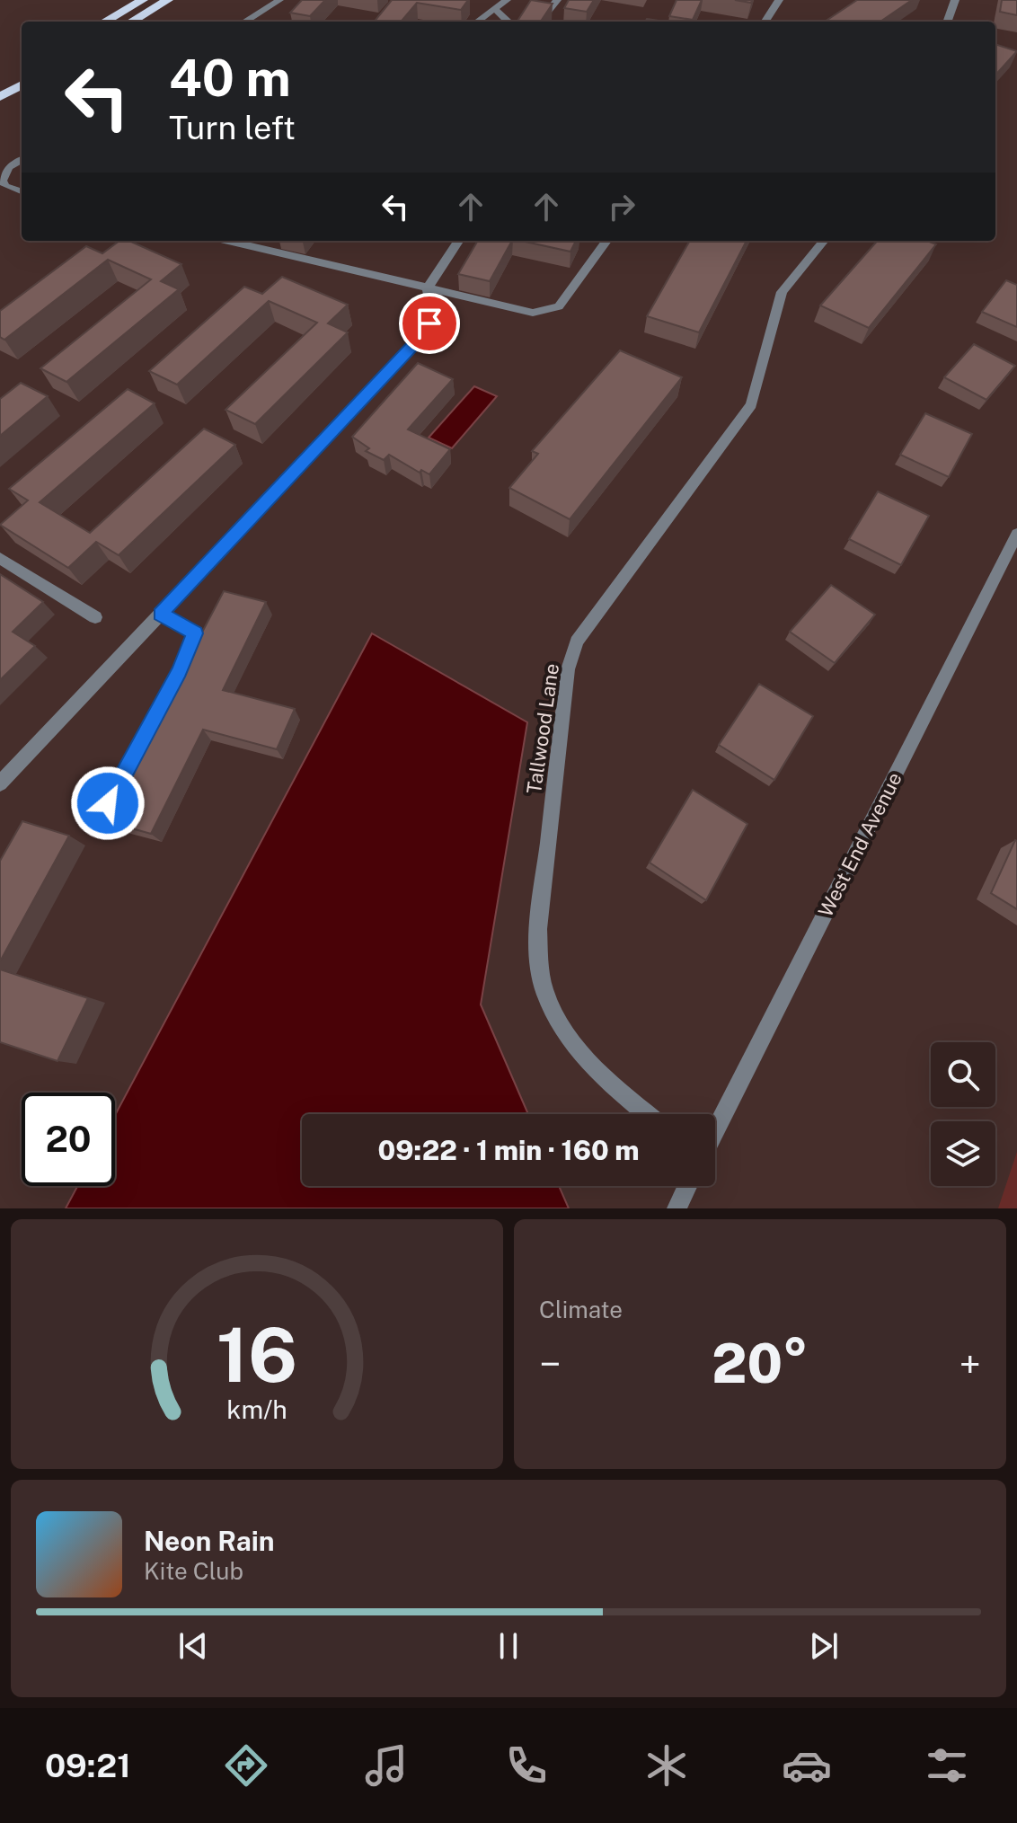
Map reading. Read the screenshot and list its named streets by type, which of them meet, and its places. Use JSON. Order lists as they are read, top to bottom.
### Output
{
  "streets": {
    "street": ["Tallwood Lane", "West End Avenue"]
  },
  "page": {
    "turn": ["40 m", "Turn left"],
    "limit": "20",
    "trip": "09:22 · 1 min · 160 m",
    "tile": "Climate",
    "heat": ["−", "20°", "+"],
    "song": ["Neon Rain", "Kite Club"],
    "tabs": "09:21",
    "gauge": ["16", "km/h"]
  }
}
